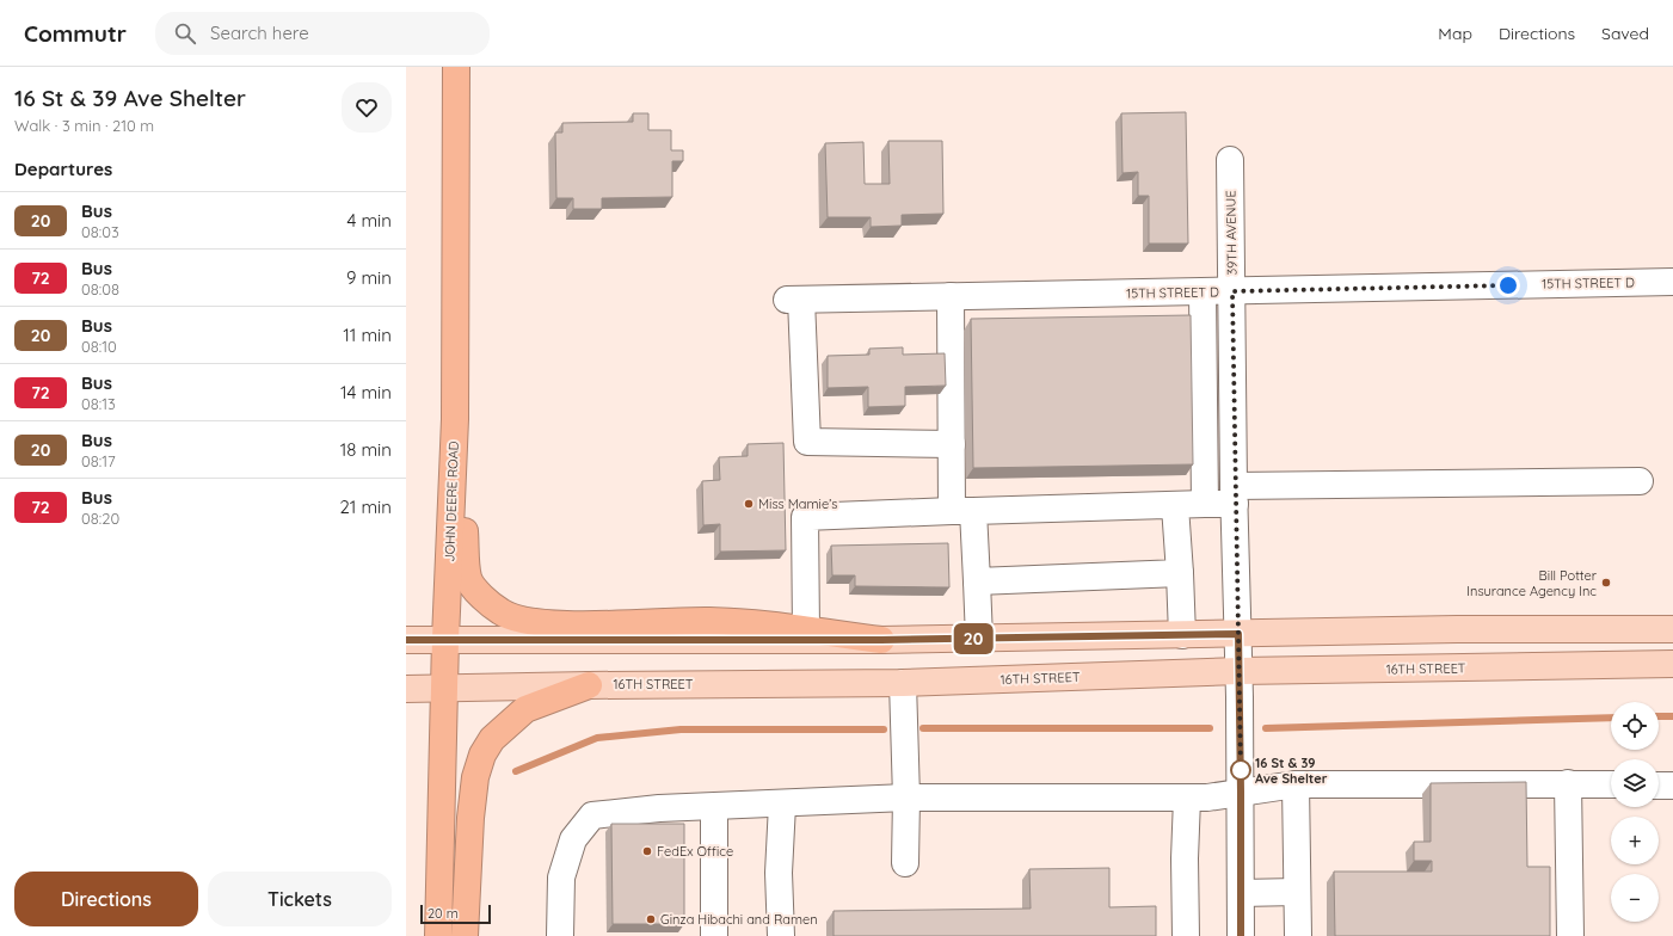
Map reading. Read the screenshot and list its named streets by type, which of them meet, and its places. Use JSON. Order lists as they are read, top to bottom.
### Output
{
  "streets": {
    "highway": ["JOHN DEERE ROAD"],
    "main road": ["16TH STREET"],
    "street": ["39TH AVENUE", "15TH STREET D"]
  },
  "crossings": [
    ["39TH AVENUE", "15TH STREET D"],
    ["39TH AVENUE", "16TH STREET"],
    ["JOHN DEERE ROAD", "16TH STREET"]
  ],
  "places": [
    "Miss Mamie’s",
    "Bill Potter Insurance Agency Inc",
    "16 St & 39 Ave Shelter",
    "FedEx Office",
    "Ginza Hibachi and Ramen"
  ],
  "lines": ["bus line 20"],
  "scale_bar": "20 m",
  "page": {
    "header": "Commutr",
    "search": "Search here",
    "nav": ["Map", "Directions", "Saved"],
    "heading": [
      ["16 St & 39 Ave Shelter", "Walk · 3 min · 210 m"],
      "Departures"
    ],
    "on_map": "20",
    "list": [
      {
        "mark": "20",
        "name": "Bus",
        "note": "08:03",
        "value": "4 min"
      },
      {
        "mark": "72",
        "name": "Bus",
        "note": "08:08",
        "value": "9 min"
      },
      {
        "mark": "20",
        "name": "Bus",
        "note": "08:10",
        "value": "11 min"
      },
      {
        "mark": "72",
        "name": "Bus",
        "note": "08:13",
        "value": "14 min"
      },
      {
        "mark": "20",
        "name": "Bus",
        "note": "08:17",
        "value": "18 min"
      },
      {
        "mark": "72",
        "name": "Bus",
        "note": "08:20",
        "value": "21 min"
      }
    ],
    "map_buttons": ["+", "−"],
    "buttons": ["Directions", "Tickets"],
    "scale": "20 m"
  }
}
